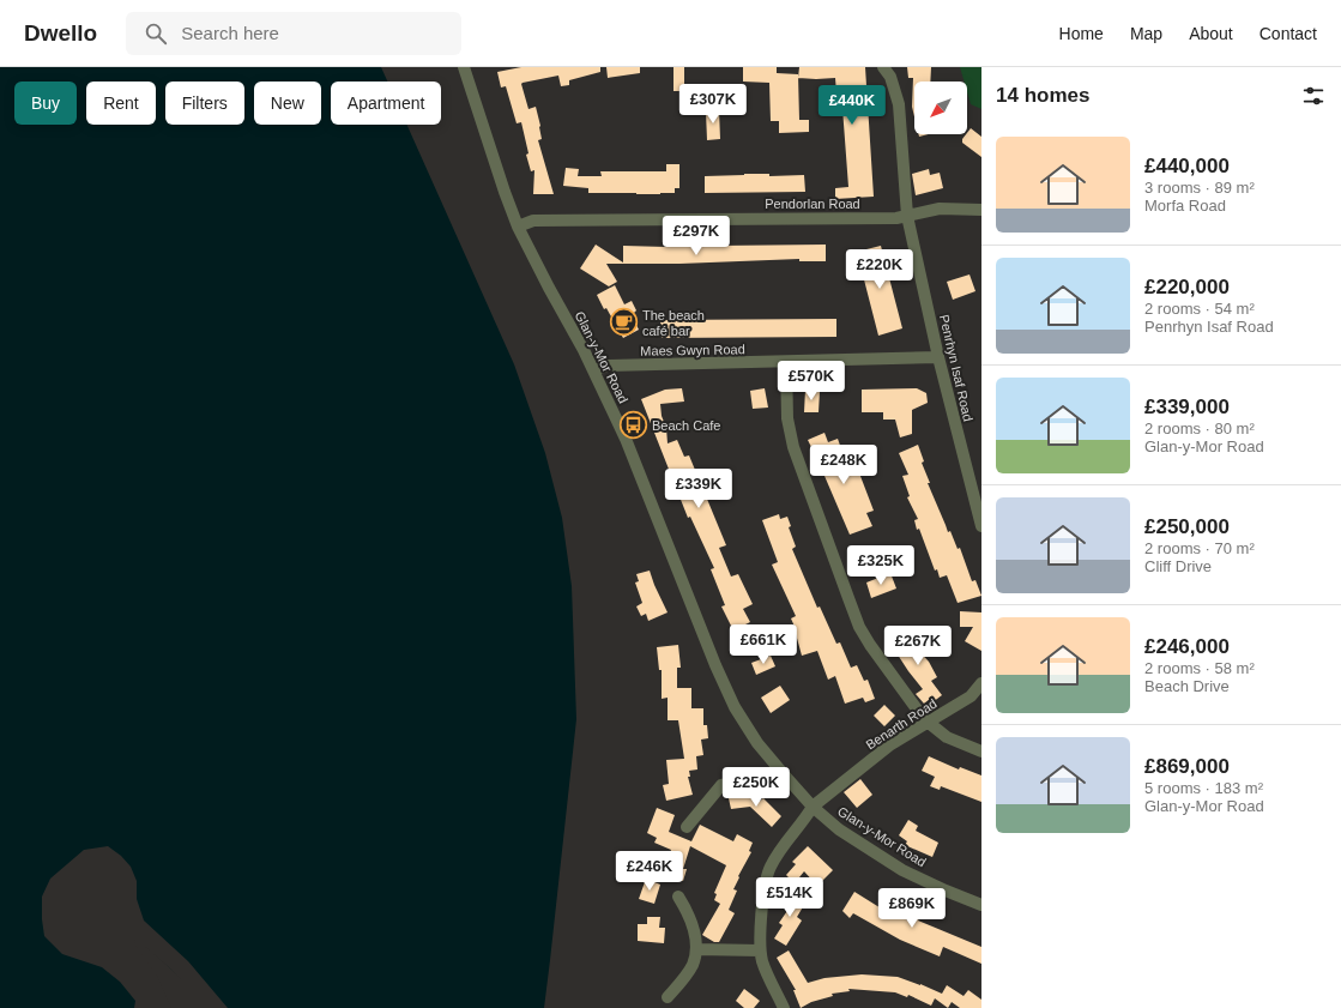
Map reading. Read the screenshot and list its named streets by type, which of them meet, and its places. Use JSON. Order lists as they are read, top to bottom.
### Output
{
  "streets": {
    "street": [
      "Pendorlan Road",
      "Maes Gwyn Road",
      "Glan-y-Mor Road",
      "Penrhyn Isaf Road",
      "Benarth Road"
    ]
  },
  "crossings": [
    ["Pendorlan Road", "Glan-y-Mor Road"],
    ["Pendorlan Road", "Penrhyn Isaf Road"],
    ["Maes Gwyn Road", "Glan-y-Mor Road"],
    ["Maes Gwyn Road", "Penrhyn Isaf Road"],
    ["Glan-y-Mor Road", "Benarth Road"]
  ],
  "places": {
    "cafe": ["The beach café bar"],
    "bus stop": ["Beach Cafe"]
  },
  "north": "bottom left",
  "page": {
    "header": "Dwello",
    "search": "Search here",
    "nav": [
      "Home",
      "Map",
      "About",
      "Contact"
    ],
    "heading": "14 homes",
    "chip": [
      "Buy",
      "Rent",
      "Filters",
      "New",
      "Apartment"
    ],
    "price": [
      "£307K",
      "£440K",
      "£297K",
      "£220K",
      "£570K",
      "£248K",
      "£339K",
      "£325K",
      "£661K",
      "£267K",
      "£250K",
      "£246K",
      "£514K",
      "£869K"
    ],
    "list": [
      {
        "name": "£440,000",
        "note": "3 rooms · 89 m² · Morfa Road"
      },
      {
        "name": "£220,000",
        "note": "2 rooms · 54 m² · Penrhyn Isaf Road"
      },
      {
        "name": "£339,000",
        "note": "2 rooms · 80 m² · Glan-y-Mor Road"
      },
      {
        "name": "£250,000",
        "note": "2 rooms · 70 m² · Cliff Drive"
      },
      {
        "name": "£246,000",
        "note": "2 rooms · 58 m² · Beach Drive"
      },
      {
        "name": "£869,000",
        "note": "5 rooms · 183 m² · Glan-y-Mor Road"
      }
    ]
  }
}
